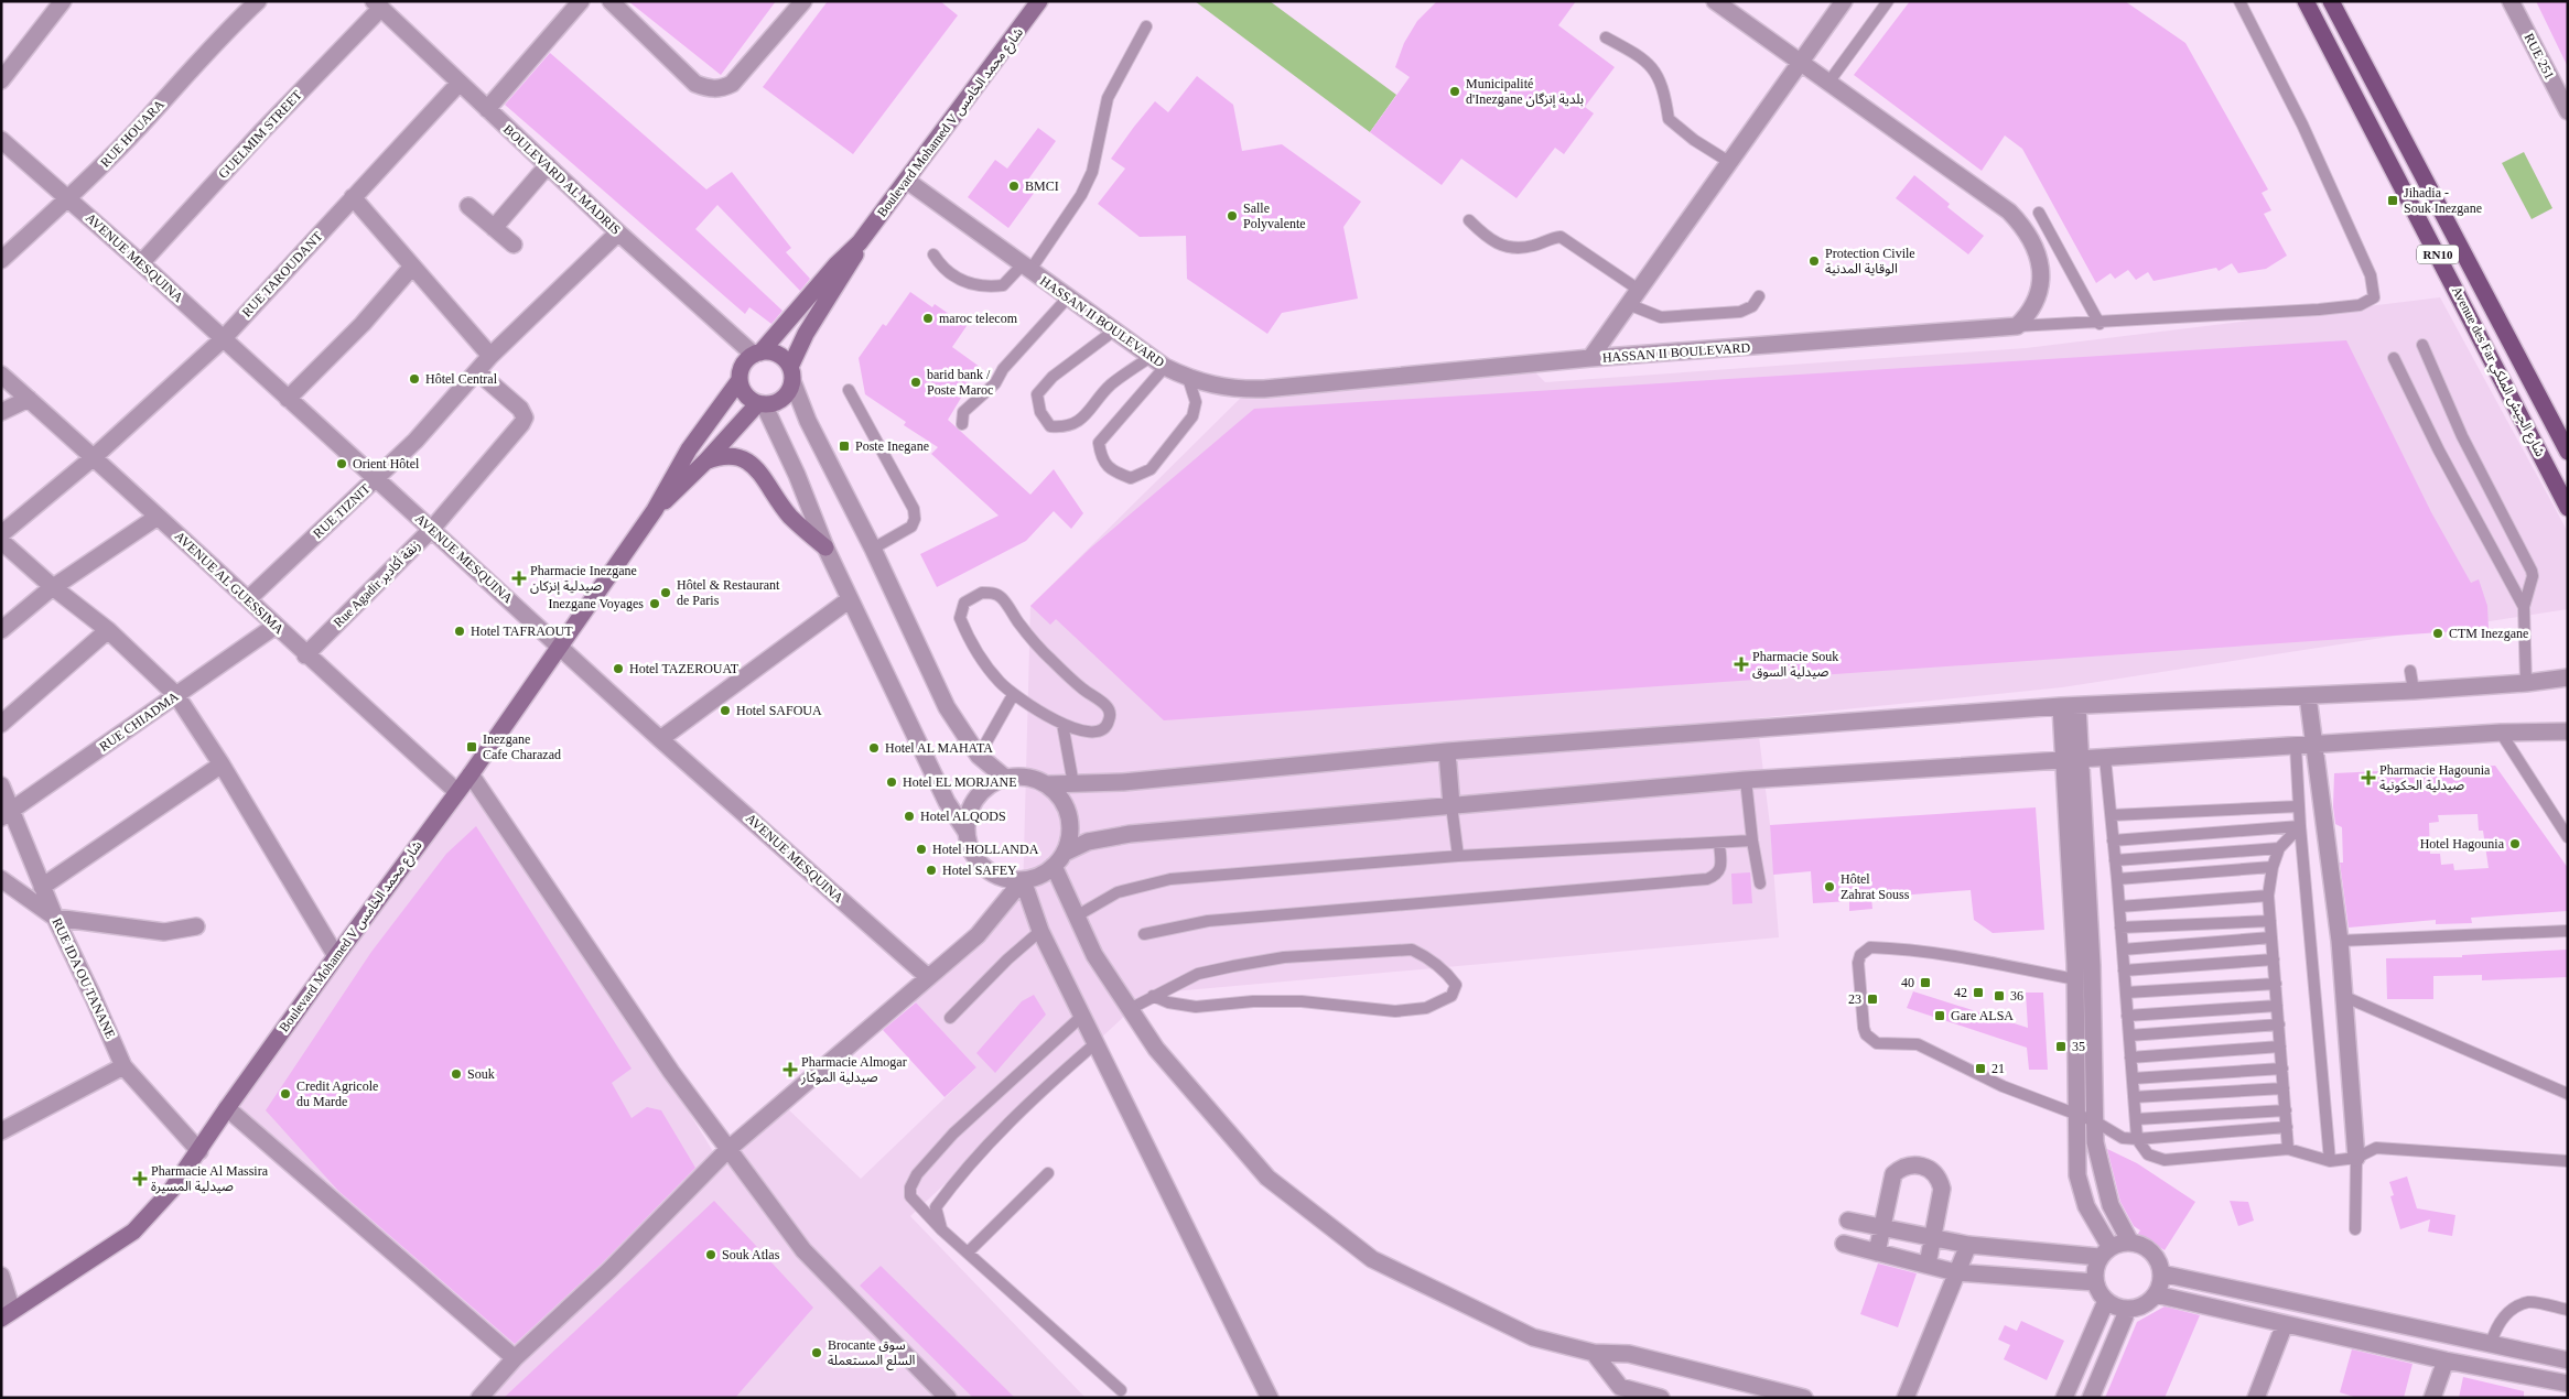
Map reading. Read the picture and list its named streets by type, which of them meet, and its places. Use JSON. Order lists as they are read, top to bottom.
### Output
{
  "streets": {
    "main road": ["RN10", "Avenue des Far شارع الجيش الملكي"],
    "street": [
      "RUE 251",
      "Boulevard Mohamed V شارع محمد الخامس",
      "RUE HOUARA",
      "GUELMIM STREET",
      "BOULEVARD AL MADRIS",
      "AVENUE MESQUINA",
      "RUE TAROUDANT",
      "HASSAN II BOULEVARD",
      "RUE TIZNIT",
      "AVENUE AL GUESSIMA",
      "Rue Agadir زنقة أكادير",
      "RUE CHIADMA",
      "RUE IDA OU TANANE"
    ]
  },
  "crossings": [
    ["Boulevard Mohamed V شارع محمد الخامس", "BOULEVARD AL MADRIS"],
    ["Boulevard Mohamed V شارع محمد الخامس", "AVENUE MESQUINA"],
    ["Boulevard Mohamed V شارع محمد الخامس", "HASSAN II BOULEVARD"],
    ["Boulevard Mohamed V شارع محمد الخامس", "AVENUE AL GUESSIMA"],
    ["Boulevard Mohamed V شارع محمد الخامس", "RUE IDA OU TANANE"],
    ["RUE HOUARA", "AVENUE MESQUINA"],
    ["GUELMIM STREET", "BOULEVARD AL MADRIS"],
    ["GUELMIM STREET", "AVENUE MESQUINA"],
    ["BOULEVARD AL MADRIS", "RUE TAROUDANT"],
    ["BOULEVARD AL MADRIS", "RUE TIZNIT"],
    ["AVENUE MESQUINA", "RUE TAROUDANT"],
    ["AVENUE MESQUINA", "RUE TIZNIT"],
    ["AVENUE MESQUINA", "Rue Agadir زنقة أكادير"],
    ["RUE TAROUDANT", "AVENUE AL GUESSIMA"],
    ["RUE TIZNIT", "AVENUE AL GUESSIMA"],
    ["RUE TIZNIT", "Rue Agadir زنقة أكادير"],
    ["AVENUE AL GUESSIMA", "Rue Agadir زنقة أكادير"],
    ["AVENUE AL GUESSIMA", "RUE CHIADMA"],
    ["RUE CHIADMA", "RUE IDA OU TANANE"]
  ],
  "places": {
    "other": [
      "Municipalité d'Inezgane بلدية إنزگان",
      "BMCI",
      "Salle Polyvalente",
      "Protection Civile الوقاية المدنية",
      "maroc telecom",
      "Hôtel Central",
      "barid bank / Poste Maroc",
      "Orient Hôtel",
      "Hôtel & Restaurant de Paris",
      "Inezgane Voyages",
      "Hotel TAFRAOUT",
      "CTM Inezgane",
      "Hotel TAZEROUAT",
      "Hotel SAFOUA",
      "Hotel AL MAHATA",
      "Hotel EL MORJANE",
      "Hotel ALQODS",
      "Hotel Hagounia",
      "Hotel HOLLANDA",
      "Hotel SAFEY",
      "Hôtel Zahrat Souss",
      "Souk",
      "Credit Agricole du Marde",
      "Souk Atlas",
      "Brocante سوق السلع المستعملة"
    ],
    "transit": [
      "Jihadia - Souk Inezgane",
      "Poste Inegane",
      "Inezgane Cafe Charazad",
      "40",
      "42",
      "36",
      "23",
      "Gare ALSA",
      "35",
      "21"
    ],
    "health": [
      "Pharmacie Inezgane صيدلية إنزكان",
      "Pharmacie Souk صيدلية السوق",
      "Pharmacie Hagounia صيدلية الحكونية",
      "Pharmacie Almogar صيدلية الموكار",
      "Pharmacie Al Massira صيدلية المسيرة"
    ]
  }
}
